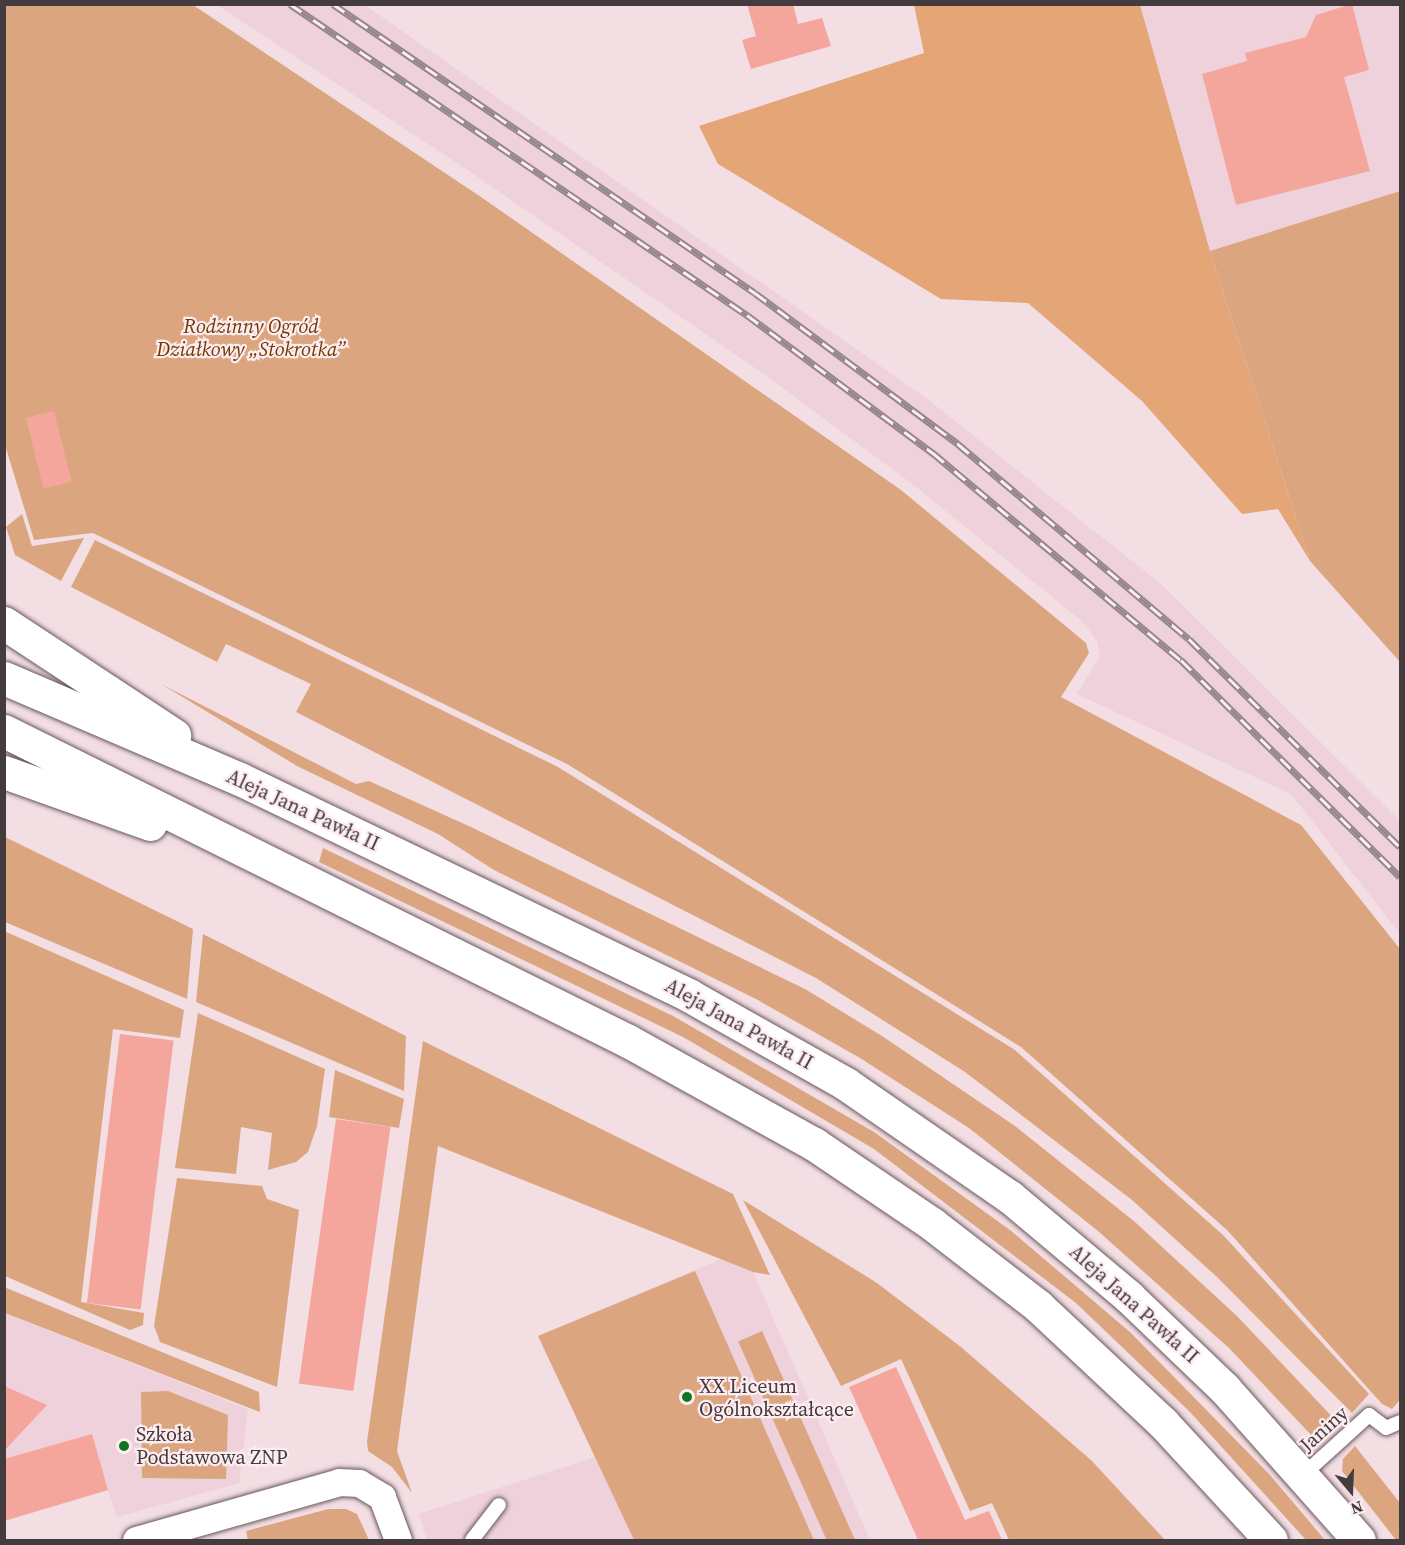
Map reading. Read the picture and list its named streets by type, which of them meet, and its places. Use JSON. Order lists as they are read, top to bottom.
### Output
{
  "streets": {
    "main road": ["Aleja Jana Pawła II"],
    "lane": ["Janiny"]
  },
  "crossings": [
    ["Aleja Jana Pawła II", "Janiny"]
  ],
  "parks": ["Rodzinny Ogród Działkowy „Stokrotka”"],
  "places": ["XX Liceum Ogólnokształcące", "Szkoła Podstawowa ZNP"],
  "north": "bottom"
}
